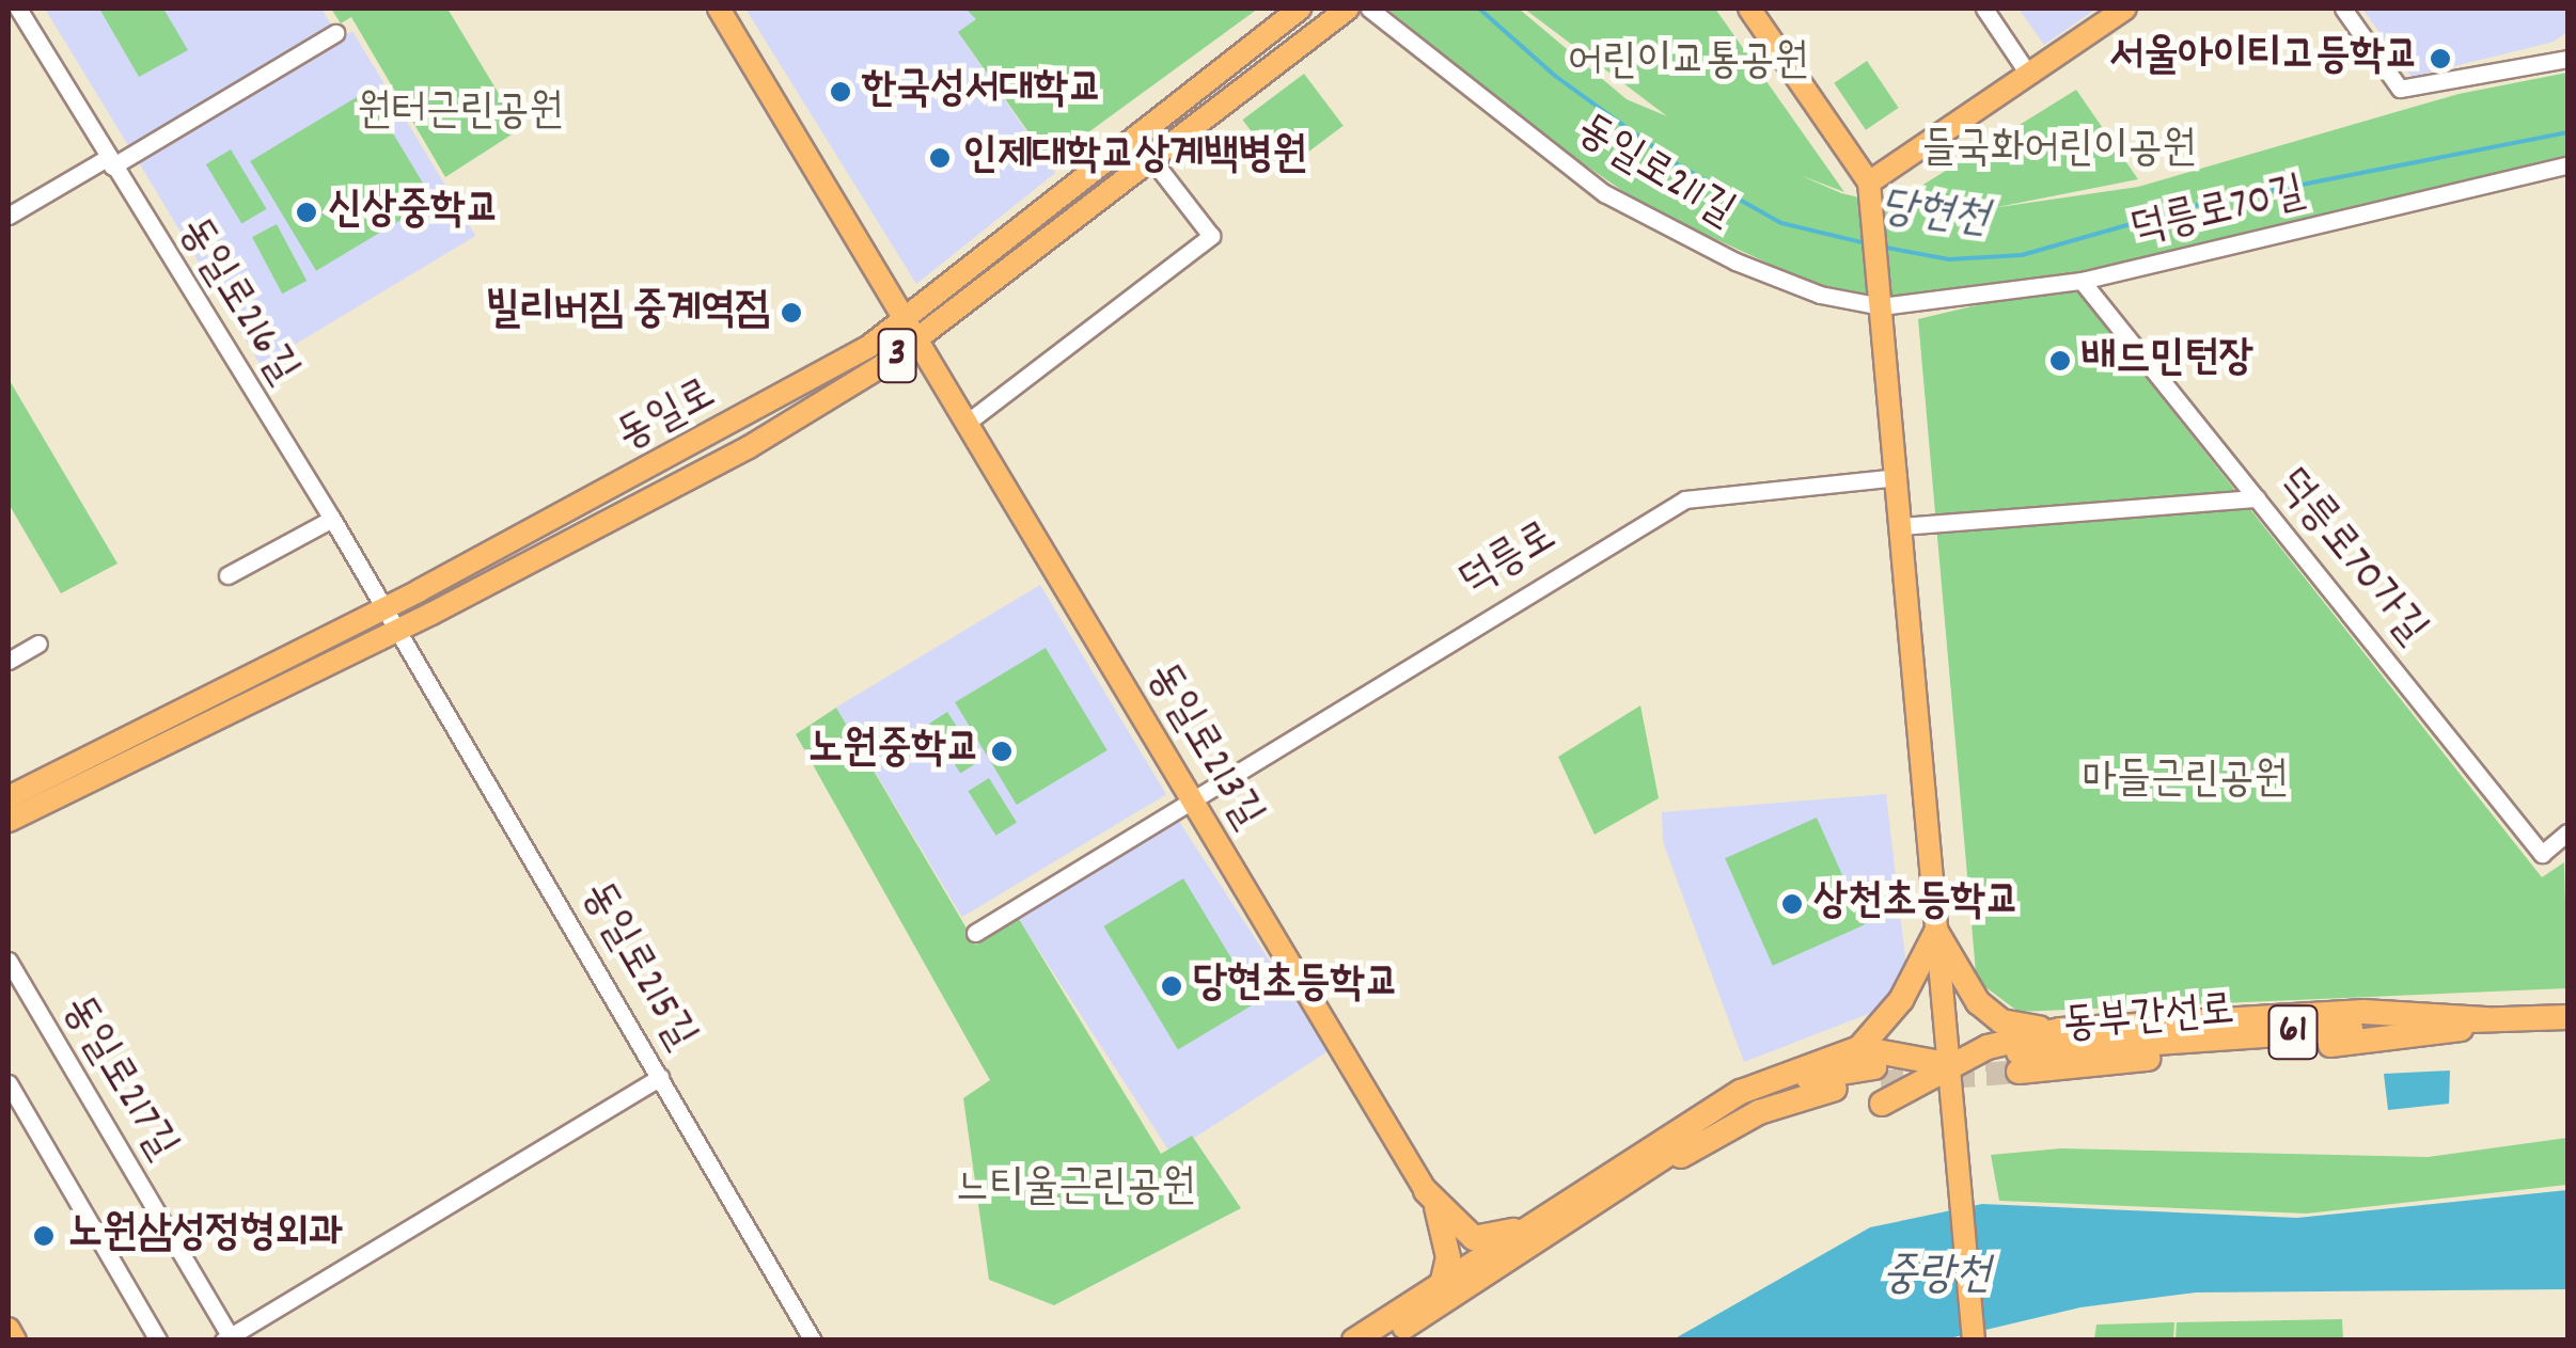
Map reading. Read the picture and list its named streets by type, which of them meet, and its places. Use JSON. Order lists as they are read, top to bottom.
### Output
{
  "streets": {
    "highway": ["동부간선로", "61"],
    "main road": ["3", "동일로", "동일로213길"],
    "street": [
      "동일로211길",
      "덕릉로70길",
      "동일로216길",
      "덕릉로70가길",
      "덕릉로",
      "동일로215길",
      "동일로217길"
    ]
  },
  "crossings": [
    ["동일로211길", "덕릉로70길"],
    ["덕릉로70길", "덕릉로70가길"],
    ["동일로216길", "동일로"],
    ["동일로216길", "동일로215길"],
    ["동일로", "동일로213길"],
    ["동일로", "동일로215길"],
    ["덕릉로", "동일로213길"]
  ],
  "water": ["당현천", "중랑천"],
  "parks": [
    "어린이교통공원",
    "원터근린공원",
    "들국화어린이공원",
    "마들근린공원",
    "느티울근린공원"
  ],
  "places": [
    "서울아이티고등학교",
    "한국성서대학교",
    "인제대학교상계백병원",
    "신상중학교",
    "빌리버짐 중계역점",
    "배드민턴장",
    "노원중학교",
    "상천초등학교",
    "당현초등학교",
    "노원삼성정형외과"
  ]
}
